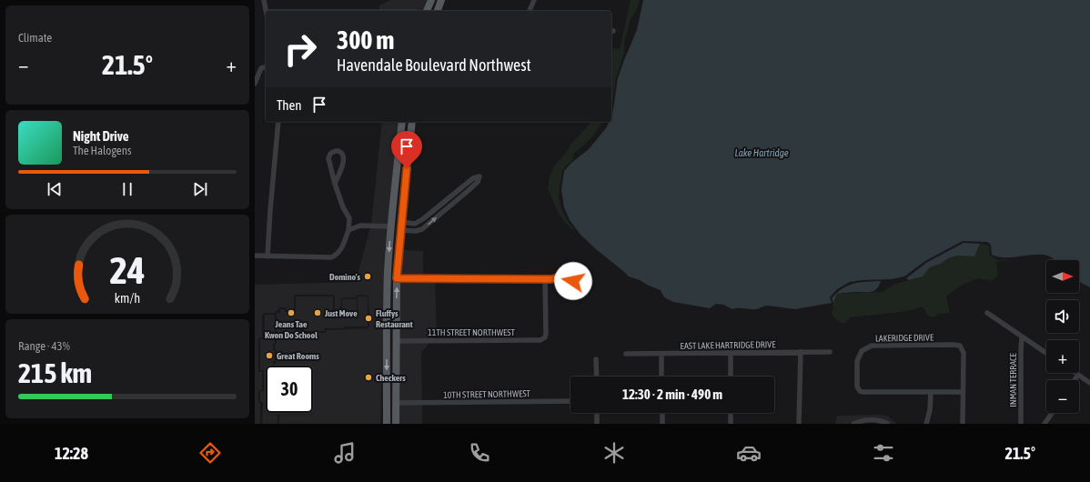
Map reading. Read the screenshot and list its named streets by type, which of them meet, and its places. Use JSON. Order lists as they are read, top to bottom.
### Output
{
  "streets": {
    "street": [
      "11TH STREET NORTHWEST",
      "LAKERIDGE DRIVE",
      "EAST LAKE HARTRIDGE DRIVE",
      "INMAN TERRACE",
      "10TH STREET NORTHWEST"
    ]
  },
  "water": ["Lake Hartridge"],
  "places": [
    "Domino's",
    "Jeans Tae Kwon Do School",
    "Just Move",
    "Fluffys Restaurant",
    "Great Rooms",
    "Checkers"
  ],
  "north": "right",
  "page": {
    "tile": [
      "Climate",
      ["Range · 43%", "215 km"]
    ],
    "turn": ["300 m", "Havendale Boulevard Northwest"],
    "heat": ["−", "21.5°", "+"],
    "then": "Then",
    "song": ["Night Drive", "The Halogens"],
    "map_buttons": ["+", "−"],
    "limit": "30",
    "trip": "12:30 · 2 min · 490 m",
    "tabs": ["12:28", "21.5°"],
    "gauge": ["24", "km/h"]
  }
}
